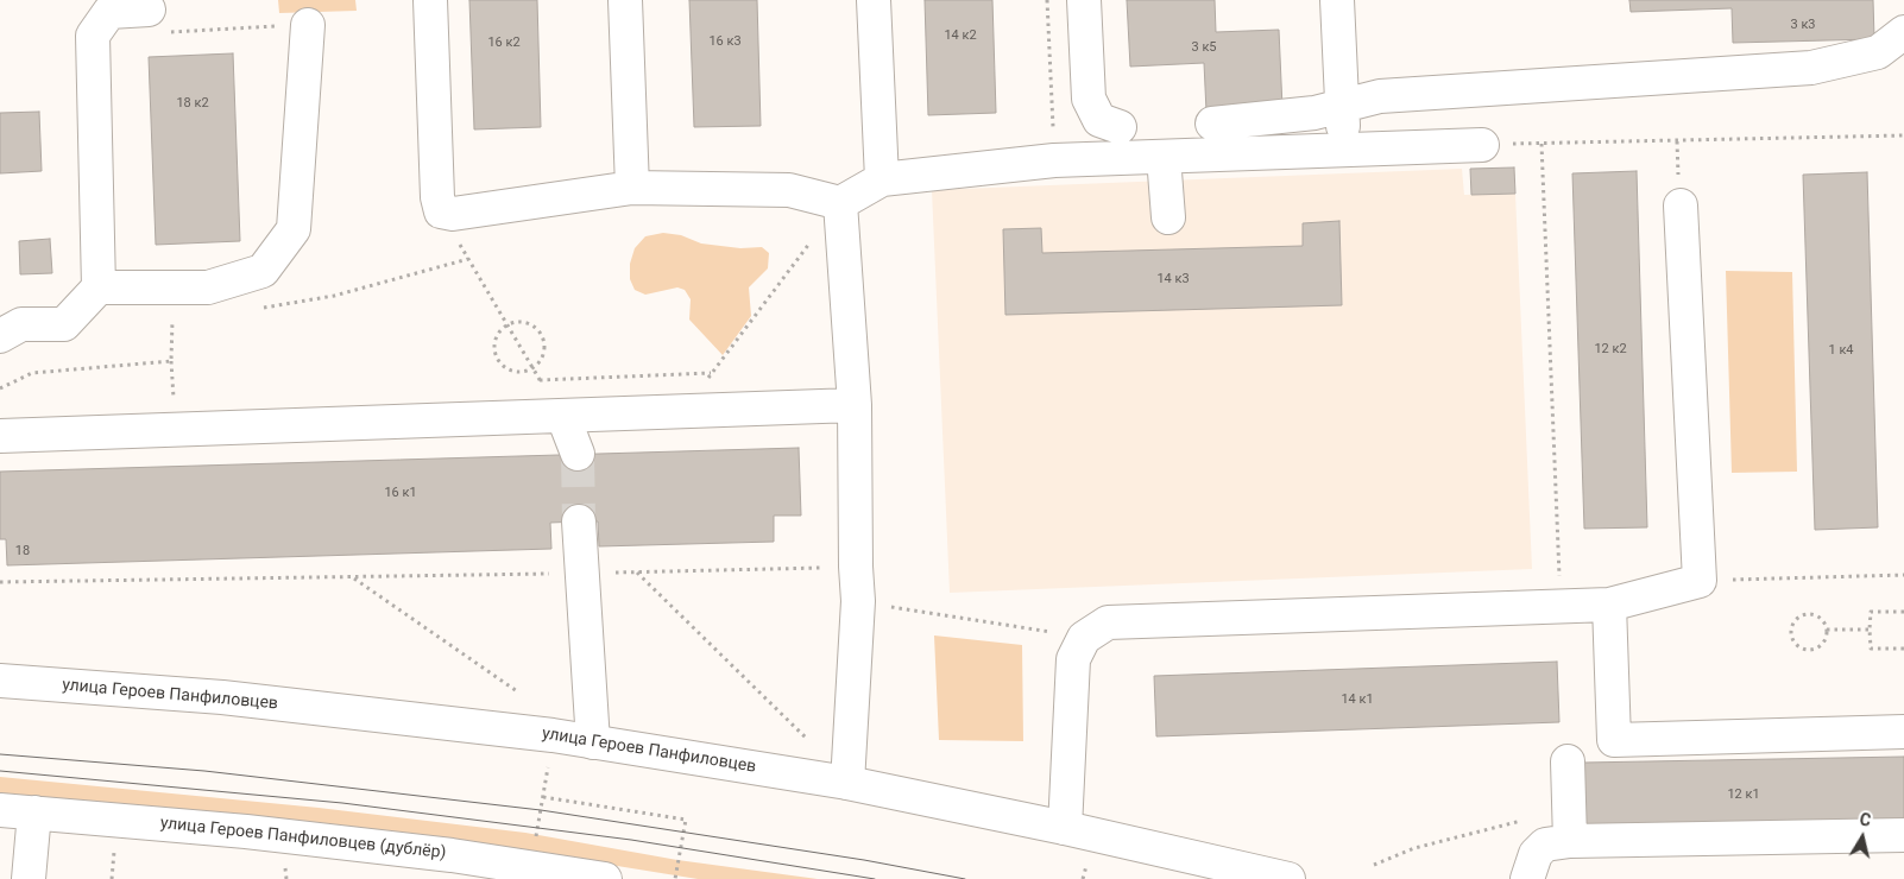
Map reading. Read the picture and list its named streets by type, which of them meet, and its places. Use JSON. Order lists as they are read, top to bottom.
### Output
{
  "streets": {
    "main road": ["улица Героев Панфиловцев", "улица Героев Панфиловцев (дублёр)"]
  },
  "house_numbers": [
    "3 к3",
    "14 к2",
    "16 к3",
    "16 к2",
    "3 к5",
    "18 к2",
    "14 к3",
    "12 к2",
    "1 к4",
    "16 к1",
    "18",
    "14 к1",
    "12 к1"
  ],
  "north": "top"
}
